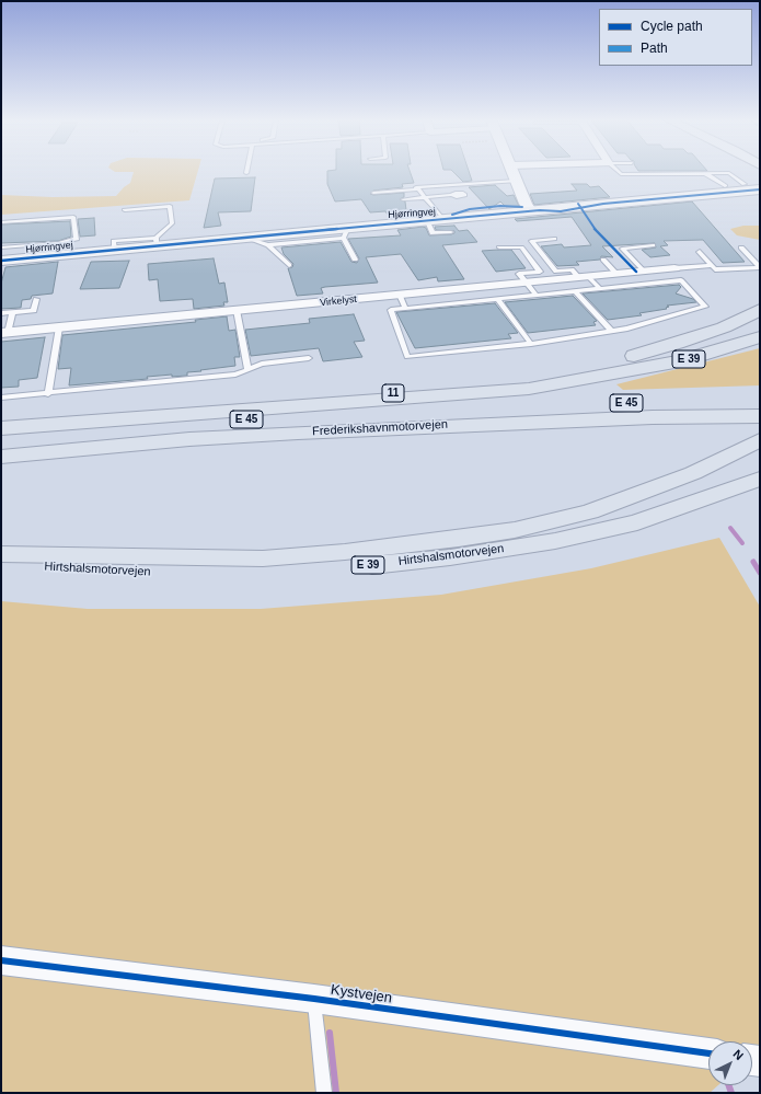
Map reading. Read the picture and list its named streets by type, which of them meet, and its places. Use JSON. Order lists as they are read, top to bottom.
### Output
{
  "streets": {
    "highway": [
      "E 39",
      "11",
      "E 45",
      "Frederikshavnmotorvejen",
      "Hirtshalsmotorvejen"
    ],
    "main road": ["Hjørringvej"],
    "street": ["Virkelyst", "Kystvejen"]
  },
  "crossings": [
    ["E 39", "11"],
    ["E 39", "Frederikshavnmotorvejen"],
    ["11", "Frederikshavnmotorvejen"]
  ],
  "legend": ["Cycle path", "Path"],
  "north": "top right"
}
